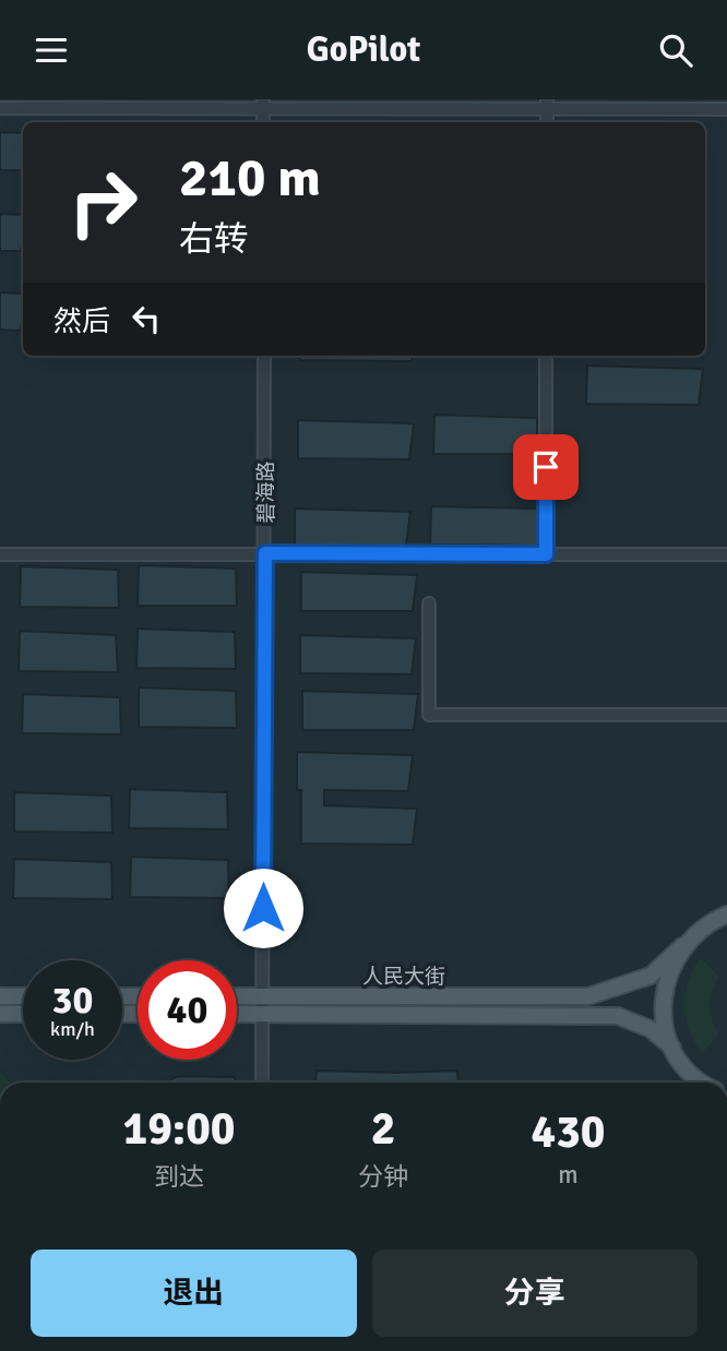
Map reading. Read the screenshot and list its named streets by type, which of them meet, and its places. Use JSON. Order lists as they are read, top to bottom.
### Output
{
  "streets": {
    "main road": ["人民大街"],
    "street": ["碧海路"]
  },
  "crossings": [
    ["碧海路", "人民大街"]
  ],
  "page": {
    "header": "GoPilot",
    "turn": ["210 m", "右转"],
    "then": "然后",
    "speed": "30 km/h",
    "limit": "40",
    "eta": [
      "19:00",
      "到达",
      "2",
      "分钟",
      "430",
      "m"
    ],
    "buttons": ["退出", "分享"]
  }
}
